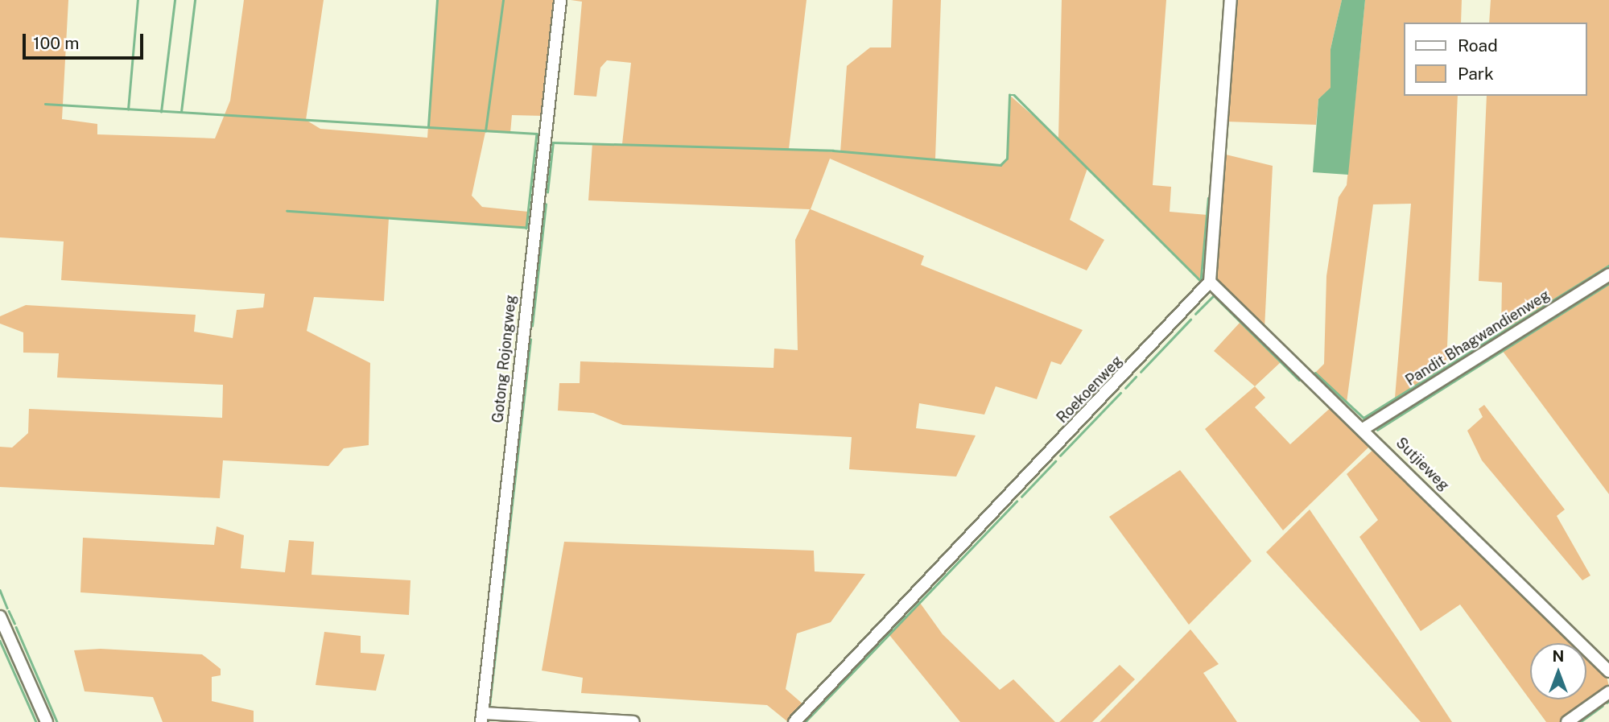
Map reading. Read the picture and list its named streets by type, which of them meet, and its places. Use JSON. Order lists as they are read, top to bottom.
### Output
{
  "streets": {
    "street": [
      "Pandit Bhagwandienweg",
      "Gotong Rojongweg",
      "Roekoenweg",
      "Sutjieweg"
    ]
  },
  "crossings": [
    ["Pandit Bhagwandienweg", "Sutjieweg"],
    ["Roekoenweg", "Sutjieweg"]
  ],
  "legend": ["Road", "Park"],
  "scale_bar": "100 m",
  "north": "top"
}
